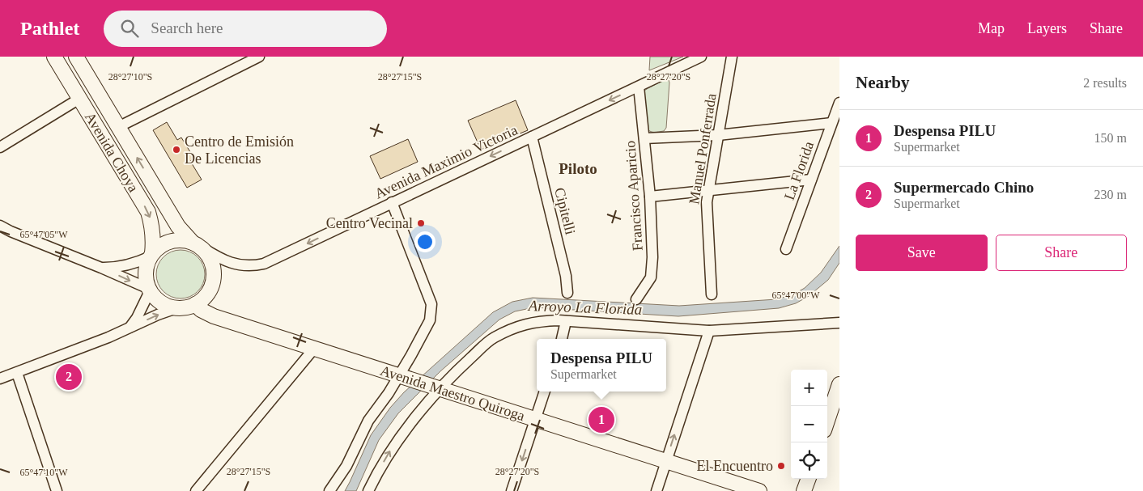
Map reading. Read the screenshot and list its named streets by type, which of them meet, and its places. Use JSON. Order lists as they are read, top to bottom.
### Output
{
  "streets": {
    "main road": ["Avenida Choya", "Avenida Maestro Quiroga"],
    "street": [
      "Manuel Ponferrada",
      "Avenida Maximio Victoria",
      "La Florida",
      "Francisco Aparicio",
      "Cipitelli"
    ]
  },
  "crossings": [
    ["Avenida Choya", "Avenida Maximio Victoria"],
    ["Avenida Choya", "Avenida Maestro Quiroga"],
    ["Avenida Maximio Victoria", "Francisco Aparicio"],
    ["Avenida Maximio Victoria", "Cipitelli"],
    ["Avenida Maximio Victoria", "Avenida Maestro Quiroga"]
  ],
  "one_way": ["Avenida Maximio Victoria"],
  "districts": ["Piloto"],
  "water": ["Arroyo La Florida"],
  "places": ["Centro de Emisión De Licencias", "Centro Vecinal", "El Encuentro"],
  "page": {
    "header": "Pathlet",
    "search": "Search here",
    "nav": ["Map", "Layers", "Share"],
    "heading": ["Nearby", "2 results"],
    "list": [
      {
        "mark": "1",
        "name": "Despensa PILU",
        "note": "Supermarket",
        "value": "150 m"
      },
      {
        "mark": "2",
        "name": "Supermercado Chino",
        "note": "Supermarket",
        "value": "230 m"
      }
    ],
    "buttons": ["Save", "Share"],
    "popup": ["Despensa PILU", "Supermarket"],
    "pins": ["2", "1"],
    "map_buttons": ["+", "−"]
  },
  "coordinates": [
    "28°27'10\"S",
    "28°27'15\"S",
    "28°27'20\"S",
    "65°47'05\"W",
    "65°47'00\"W",
    "65°47'10\"W"
  ]
}
